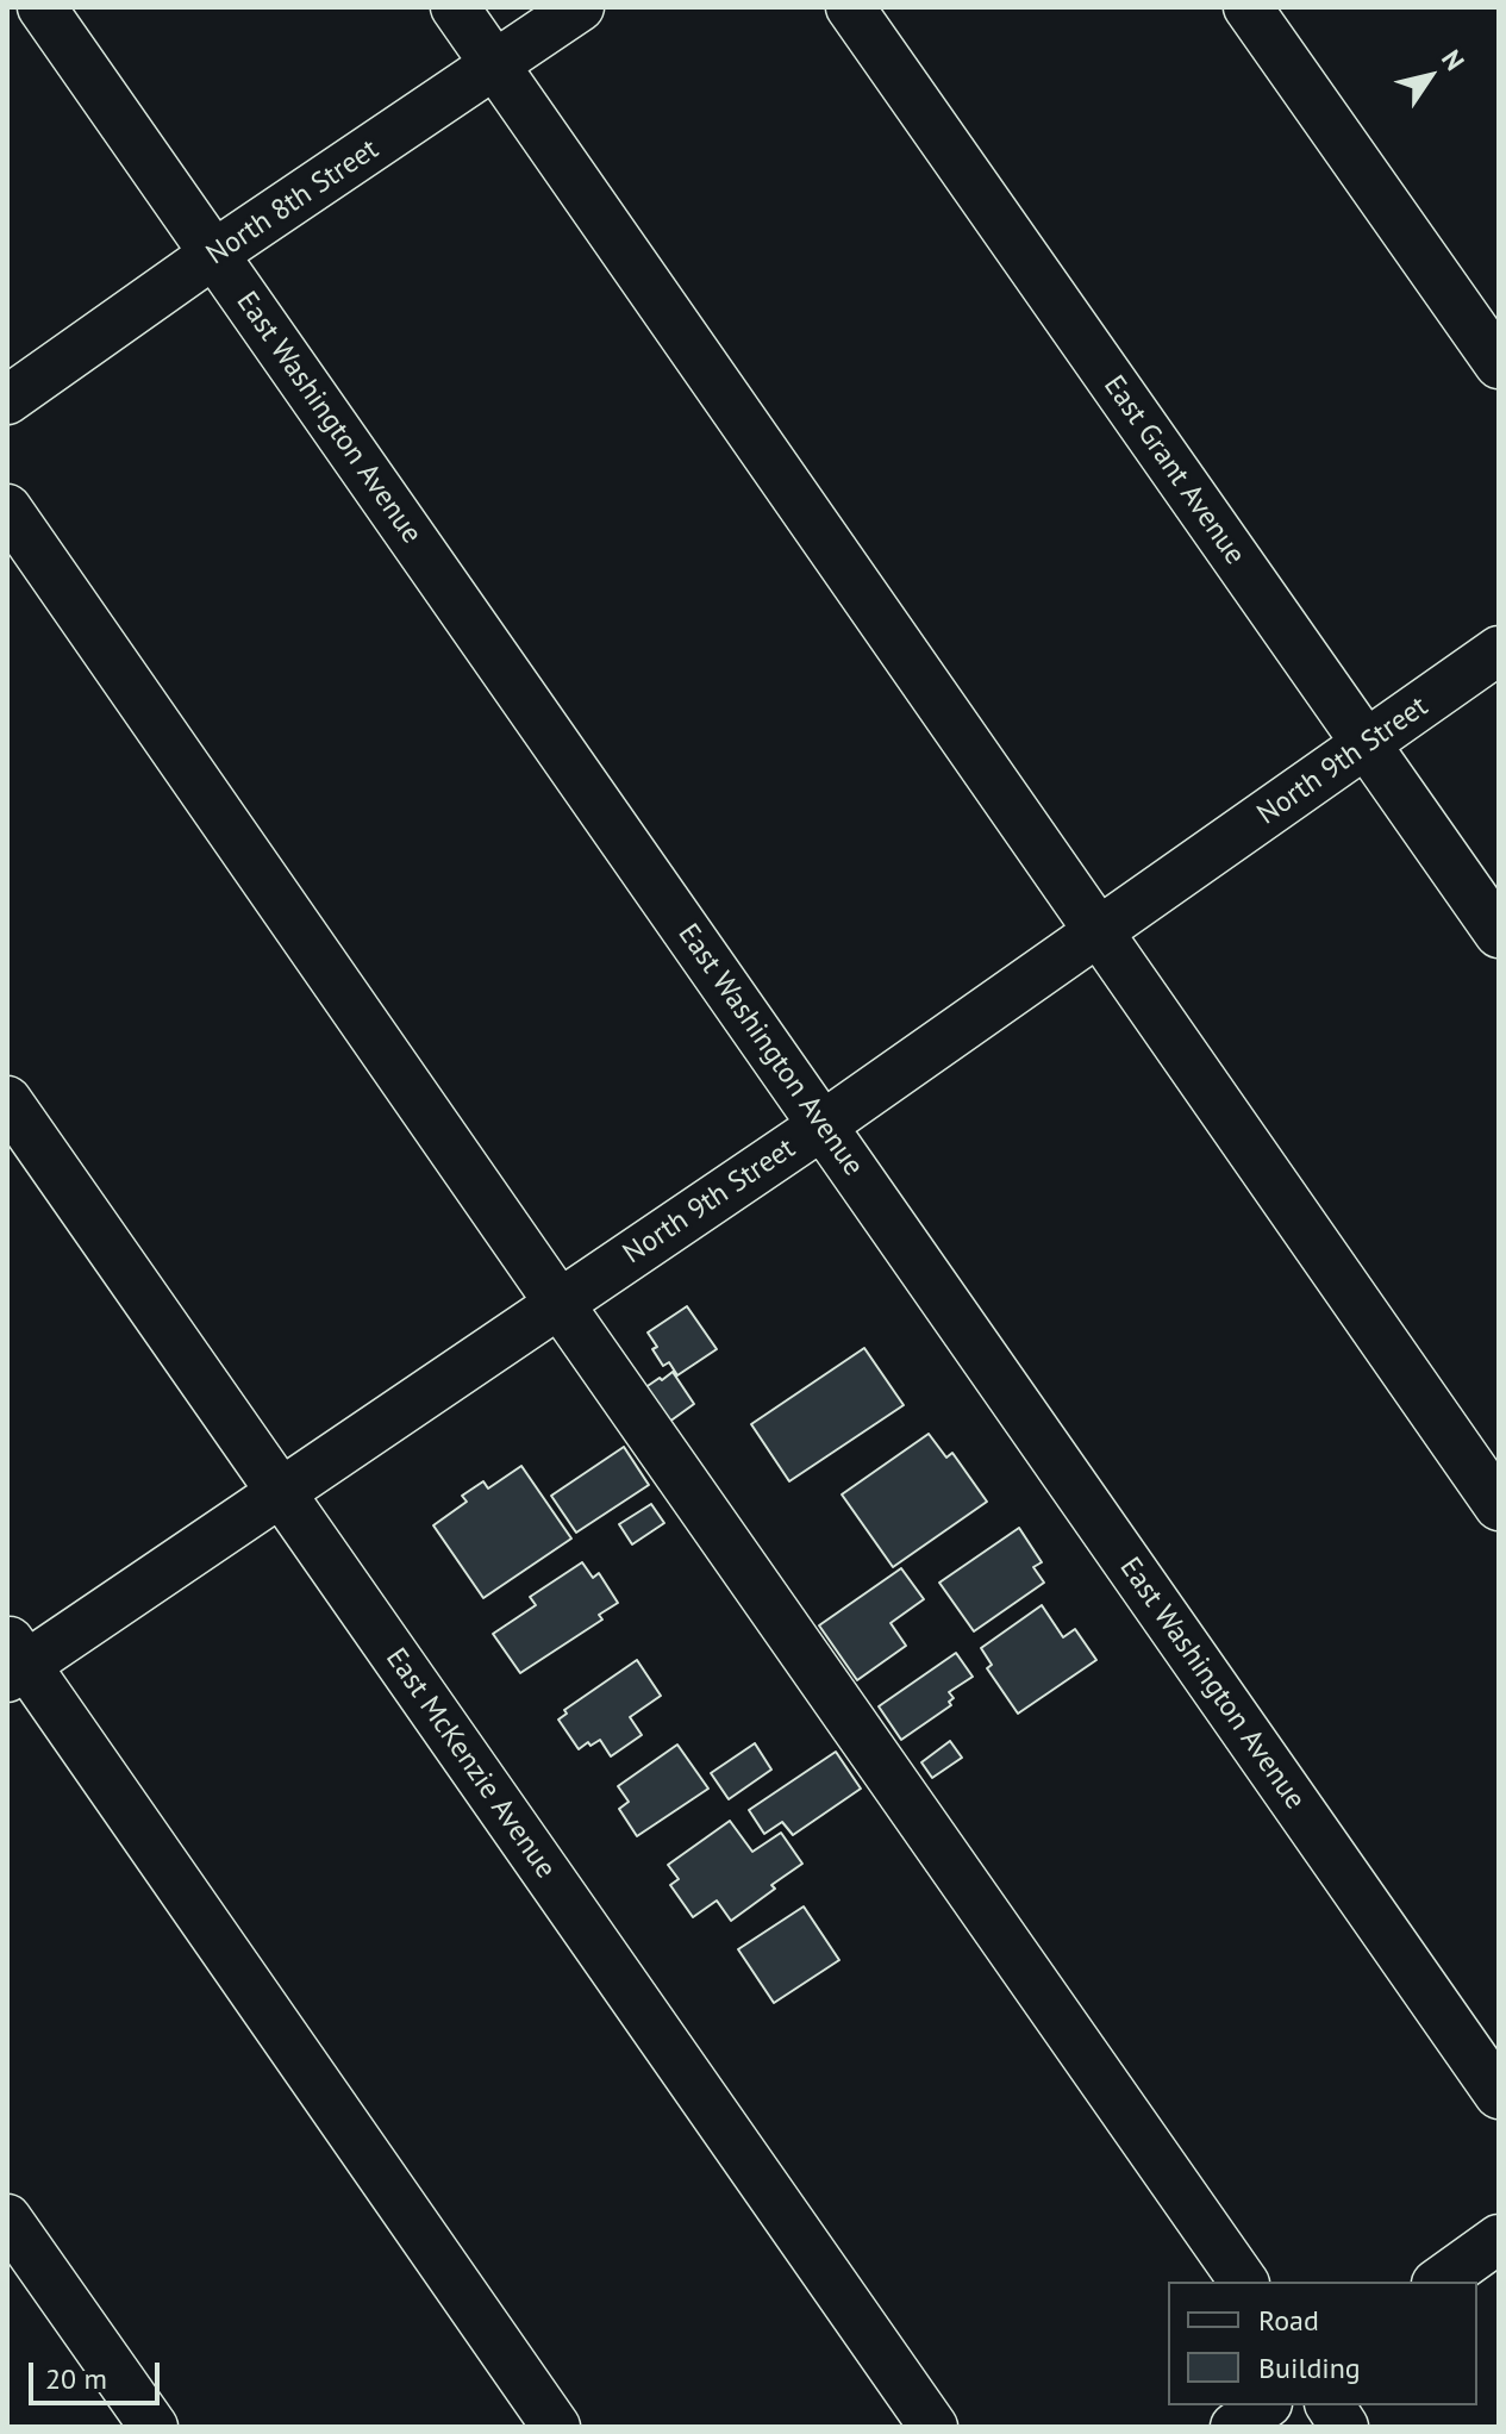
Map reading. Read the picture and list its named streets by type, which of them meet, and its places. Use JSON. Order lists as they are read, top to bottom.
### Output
{
  "streets": {
    "street": [
      "North 8th Street",
      "East Washington Avenue",
      "East Grant Avenue",
      "North 9th Street",
      "East McKenzie Avenue"
    ]
  },
  "crossings": [
    ["North 8th Street", "East Washington Avenue"],
    ["East Washington Avenue", "North 9th Street"],
    ["East Grant Avenue", "North 9th Street"],
    ["North 9th Street", "East McKenzie Avenue"]
  ],
  "legend": ["Road", "Building"],
  "scale_bar": "20 m",
  "north": "top right"
}
